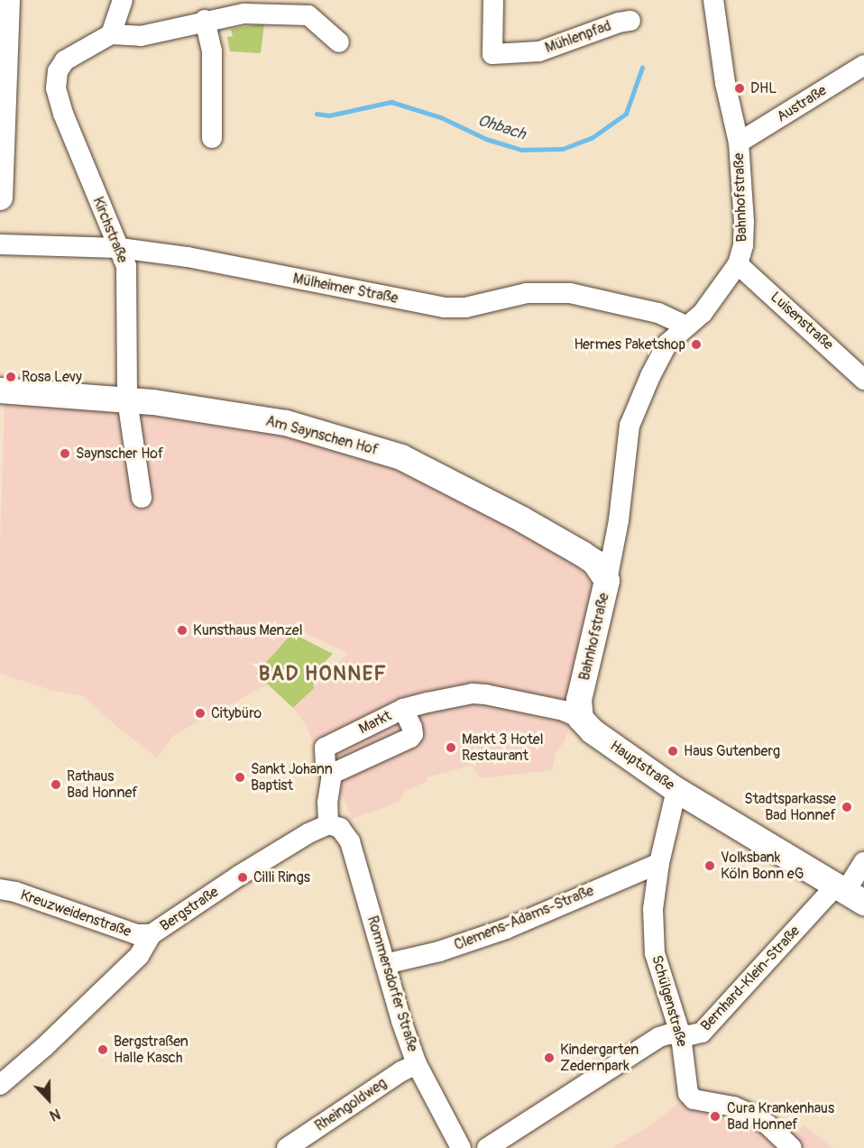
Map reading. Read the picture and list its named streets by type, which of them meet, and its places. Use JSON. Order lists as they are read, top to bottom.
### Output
{
  "streets": {
    "main road": ["Bahnhofstraße", "Am Saynschen Hof", "Hauptstraße"],
    "street": [
      "Mühlenpfad",
      "Austraße",
      "Kirchstraße",
      "Mülheimer Straße",
      "Luisenstraße",
      "Markt",
      "Bergstraße",
      "Kreuzweidenstraße",
      "Clemens-Adams-Straße",
      "Bernhard-Klein-Straße",
      "Rommersdorfer Straße",
      "Schülgenstraße",
      "Rheingoldweg"
    ]
  },
  "crossings": [
    ["Austraße", "Bahnhofstraße"],
    ["Bahnhofstraße", "Mülheimer Straße"],
    ["Bahnhofstraße", "Luisenstraße"],
    ["Bahnhofstraße", "Am Saynschen Hof"],
    ["Bahnhofstraße", "Hauptstraße"],
    ["Kirchstraße", "Mülheimer Straße"],
    ["Kirchstraße", "Am Saynschen Hof"],
    ["Markt", "Hauptstraße"],
    ["Markt", "Bergstraße"],
    ["Markt", "Rommersdorfer Straße"],
    ["Hauptstraße", "Bernhard-Klein-Straße"],
    ["Hauptstraße", "Schülgenstraße"],
    ["Bergstraße", "Kreuzweidenstraße"],
    ["Bergstraße", "Rommersdorfer Straße"],
    ["Clemens-Adams-Straße", "Rommersdorfer Straße"],
    ["Clemens-Adams-Straße", "Schülgenstraße"],
    ["Bernhard-Klein-Straße", "Schülgenstraße"],
    ["Rommersdorfer Straße", "Rheingoldweg"]
  ],
  "districts": ["BAD HONNEF"],
  "water": ["Ohbach"],
  "places": [
    "DHL",
    "Hermes Paketshop",
    "Rosa Levy",
    "Saynscher Hof",
    "Kunsthaus Menzel",
    "Citybüro",
    "Markt 3 Hotel Restaurant",
    "Haus Gutenberg",
    "Sankt Johann Baptist",
    "Rathaus Bad Honnef",
    "Stadtsparkasse Bad Honnef",
    "Volksbank Köln Bonn eG",
    "Cilli Rings",
    "Bergstraßen Halle Kasch",
    "Kindergarten Zedernpark",
    "Cura Krankenhaus Bad Honnef"
  ],
  "north": "bottom"
}
